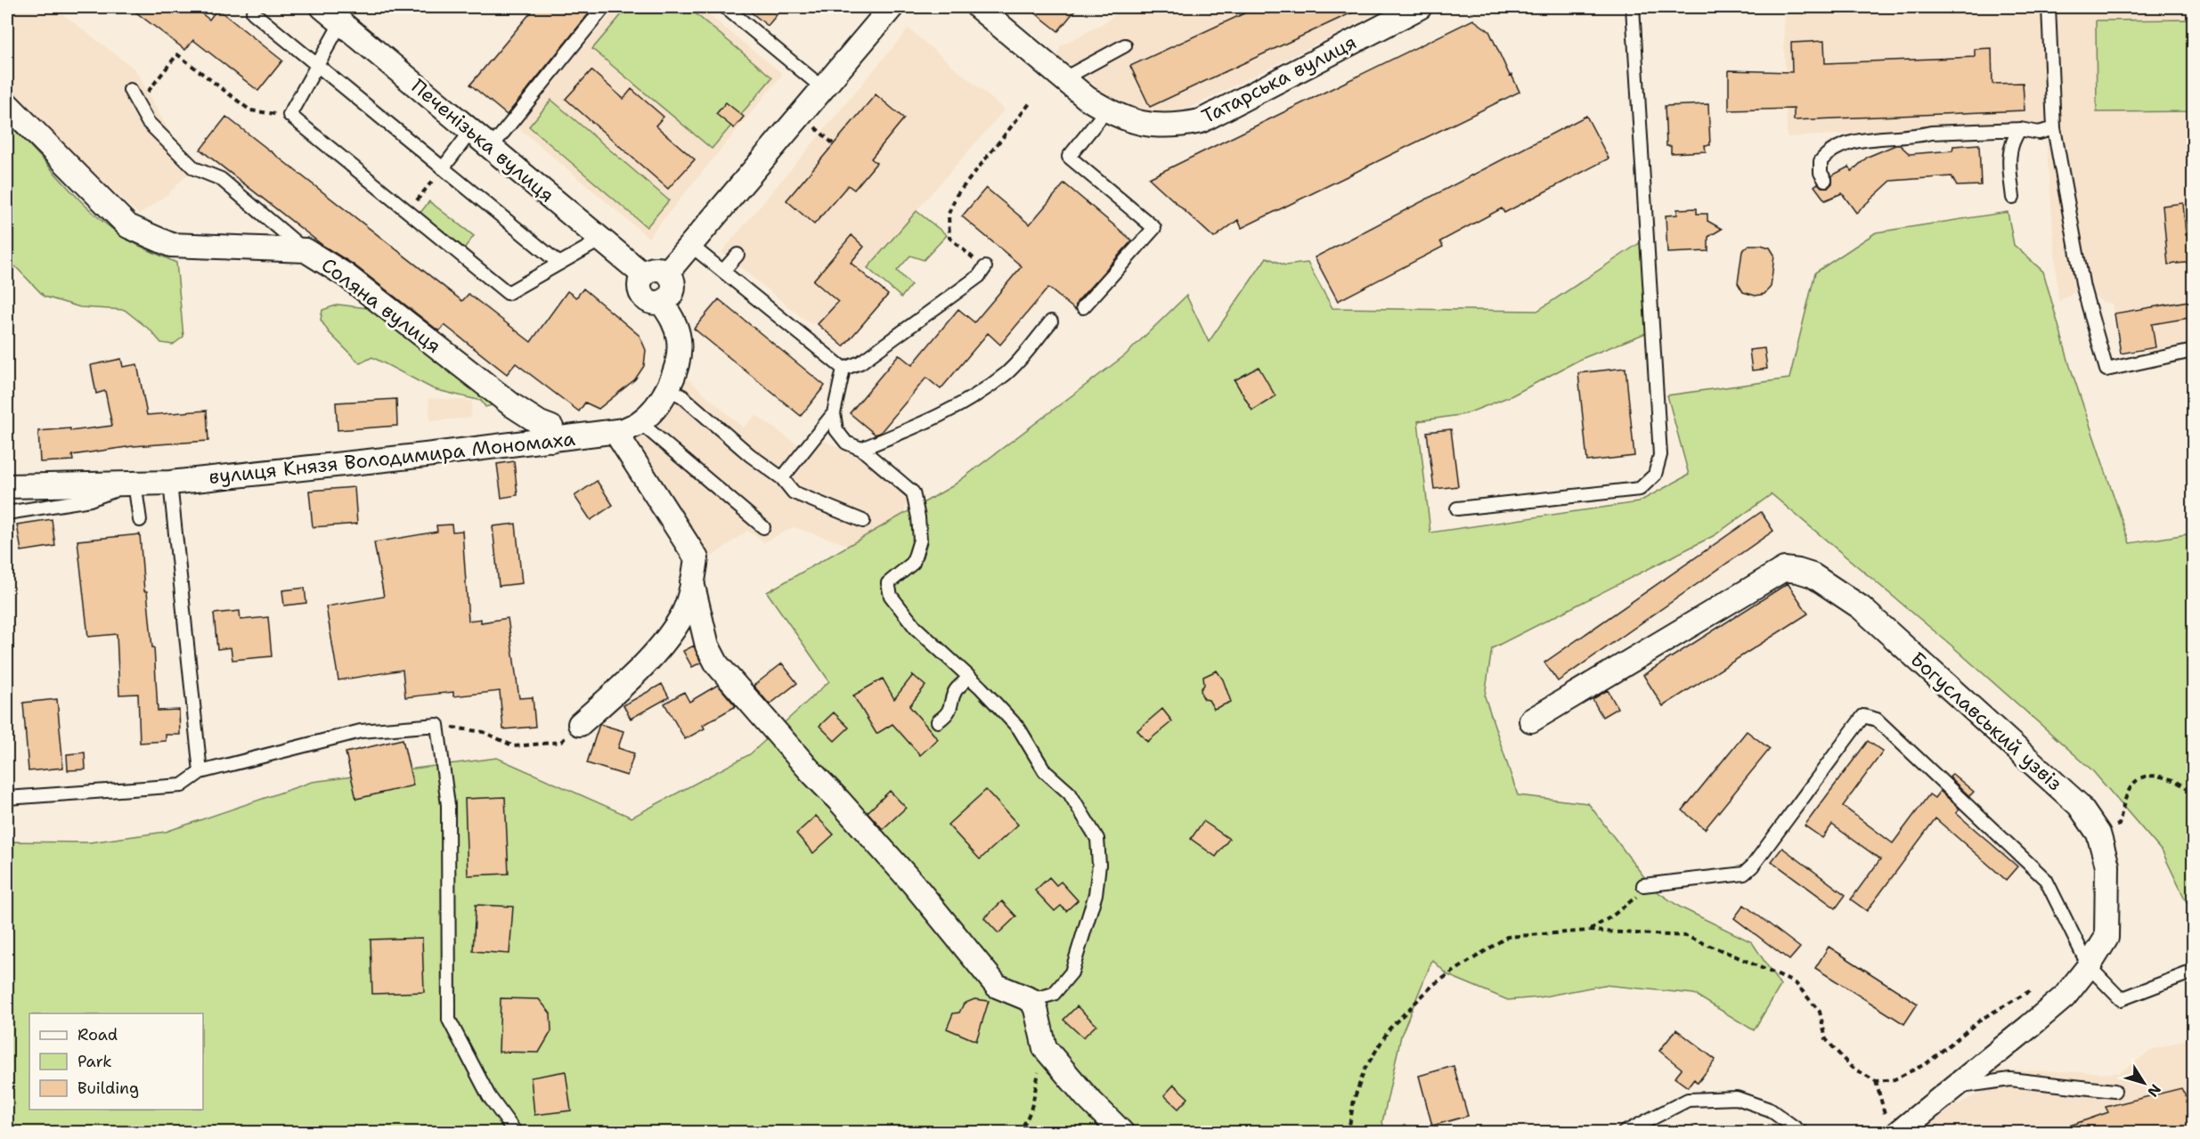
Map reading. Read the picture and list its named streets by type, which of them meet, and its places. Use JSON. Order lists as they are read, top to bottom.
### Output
{
  "streets": {
    "street": [
      "Татарська вулиця",
      "Печенізька вулиця",
      "Соляна вулиця",
      "вулиця Князя Володимира Мономаха",
      "Богуславський узвіз"
    ]
  },
  "crossings": [
    ["Печенізька вулиця", "вулиця Князя Володимира Мономаха"],
    ["Соляна вулиця", "вулиця Князя Володимира Мономаха"]
  ],
  "legend": ["Road", "Park", "Building"],
  "north": "bottom right"
}
